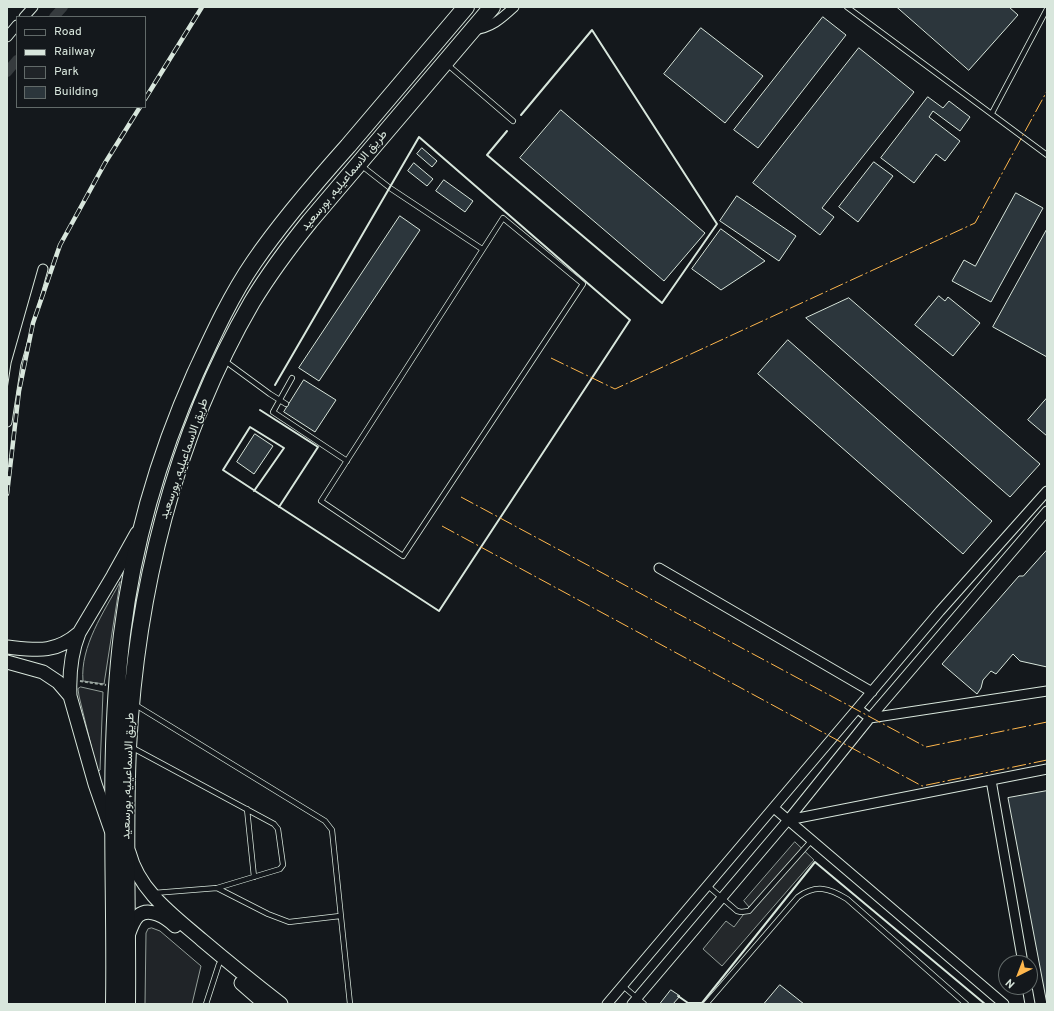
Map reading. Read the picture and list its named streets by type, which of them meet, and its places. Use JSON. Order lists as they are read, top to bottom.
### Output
{
  "streets": {
    "highway": ["طريق الاسماعيليه, بورسعيد"]
  },
  "legend": [
    "Road",
    "Railway",
    "Park",
    "Building"
  ],
  "north": "bottom left"
}
